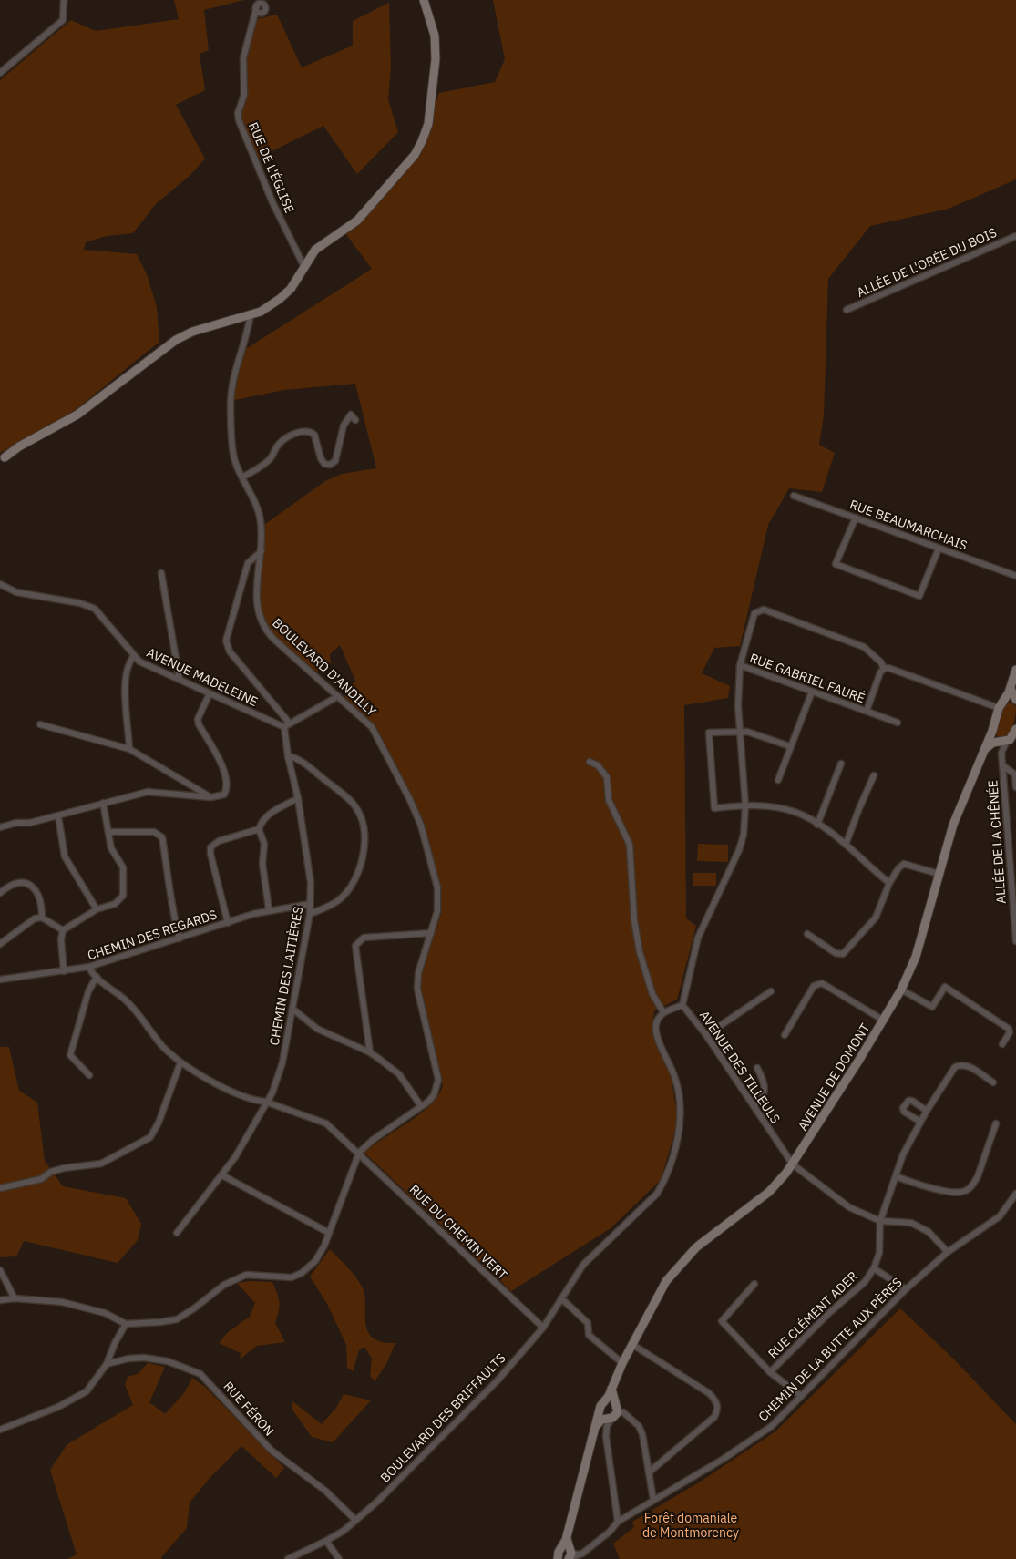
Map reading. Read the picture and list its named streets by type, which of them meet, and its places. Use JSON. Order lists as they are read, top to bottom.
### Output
{
  "streets": {
    "main road": ["AVENUE DE DOMONT"],
    "street": [
      "RUE DE L'ÉGLISE",
      "ALLÉE DE L'ORÉE DU BOIS",
      "RUE BEAUMARCHAIS",
      "BOULEVARD D'ANDILLY",
      "AVENUE MADELEINE",
      "RUE GABRIEL FAURÉ",
      "ALLÉE DE LA CHÊNÉE",
      "CHEMIN DES REGARDS",
      "CHEMIN DES LAITIÈRES",
      "AVENUE DES TILLEULS",
      "RUE DU CHEMIN VERT",
      "RUE CLÉMENT ADER",
      "CHEMIN DE LA BUTTE AUX PÈRES",
      "RUE FÉRON",
      "BOULEVARD DES BRIFFAULTS"
    ]
  },
  "crossings": [
    ["BOULEVARD D'ANDILLY", "RUE DU CHEMIN VERT"],
    ["AVENUE MADELEINE", "CHEMIN DES LAITIÈRES"],
    ["CHEMIN DES REGARDS", "CHEMIN DES LAITIÈRES"],
    ["CHEMIN DES REGARDS", "RUE DU CHEMIN VERT"],
    ["CHEMIN DES LAITIÈRES", "RUE DU CHEMIN VERT"],
    ["AVENUE DES TILLEULS", "AVENUE DE DOMONT"],
    ["AVENUE DES TILLEULS", "RUE CLÉMENT ADER"],
    ["AVENUE DE DOMONT", "CHEMIN DE LA BUTTE AUX PÈRES"],
    ["RUE DU CHEMIN VERT", "BOULEVARD DES BRIFFAULTS"],
    ["RUE FÉRON", "BOULEVARD DES BRIFFAULTS"]
  ],
  "parks": ["Forêt domaniale de Montmorency"]
}
